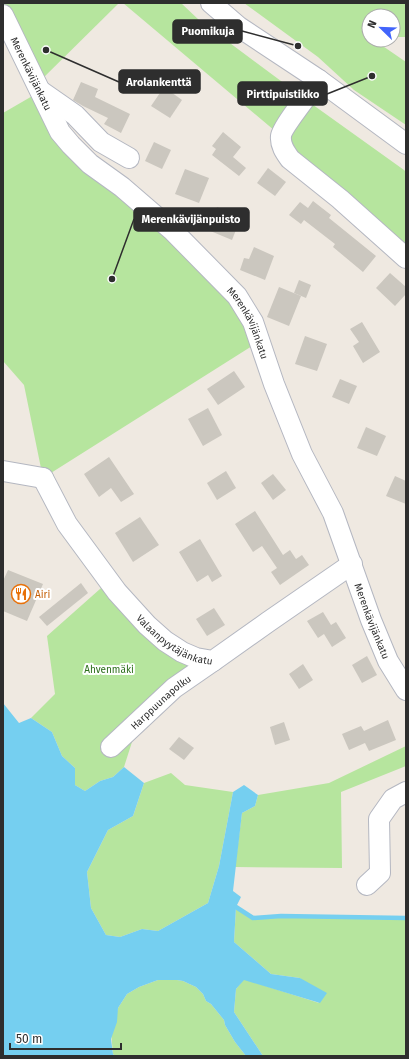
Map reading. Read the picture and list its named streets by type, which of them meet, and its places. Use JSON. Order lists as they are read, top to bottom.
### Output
{
  "streets": {
    "street": ["Merenkävijänkatu", "Valaanpyytäjänkatu", "Harppuunapolku"]
  },
  "crossings": [
    ["Merenkävijänkatu", "Valaanpyytäjänkatu"],
    ["Valaanpyytäjänkatu", "Harppuunapolku"]
  ],
  "parks": ["Ahvenmäki"],
  "places": {
    "other": [
      "Puomikuja",
      "Arolankenttä",
      "Pirttipuistikko",
      "Merenkävijänpuisto"
    ],
    "restaurant": ["Airi"]
  },
  "scale_bar": "50 m",
  "north": "top left"
}
